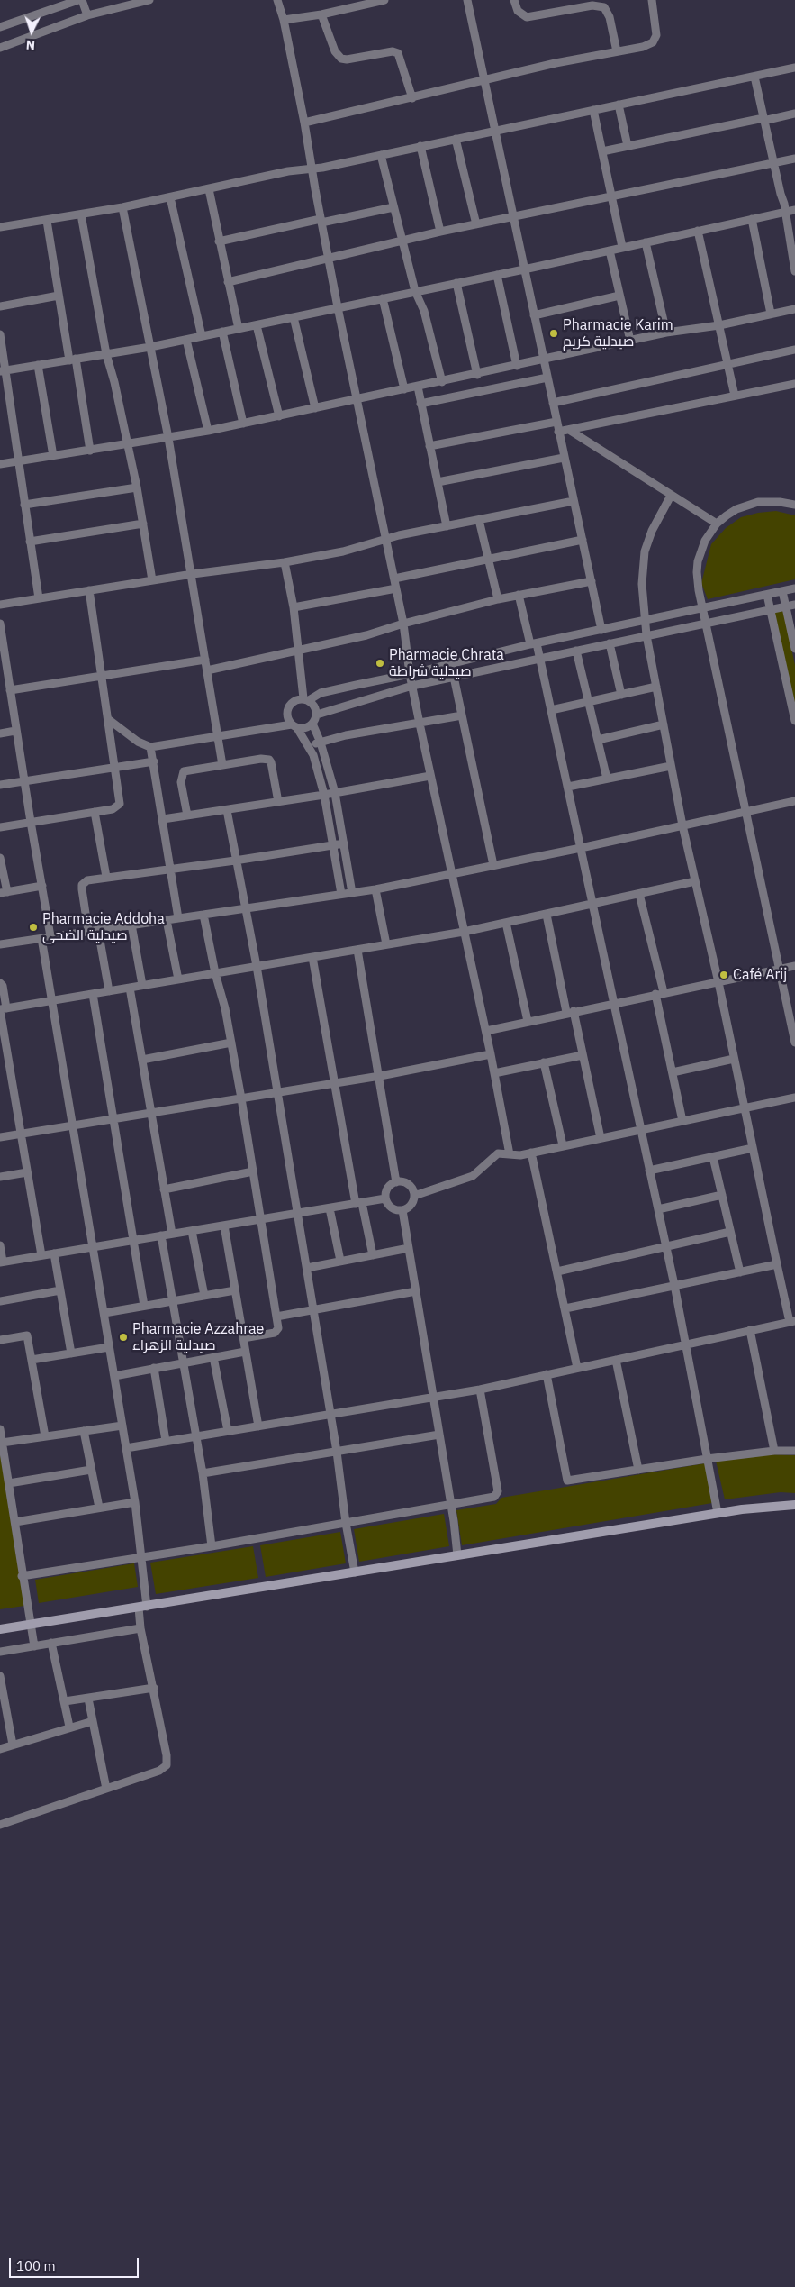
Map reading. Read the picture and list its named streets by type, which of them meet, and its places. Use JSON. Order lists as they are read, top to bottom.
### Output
{
  "places": [
    "Pharmacie Karim صيدلية كريم",
    "Pharmacie Chrata صيدلية شراطة",
    "Pharmacie Addoha صيدلية الضحى",
    "Café Arij",
    "Pharmacie Azzahrae صيدلية الزهراء"
  ],
  "scale_bar": "100 m",
  "north": "bottom"
}
